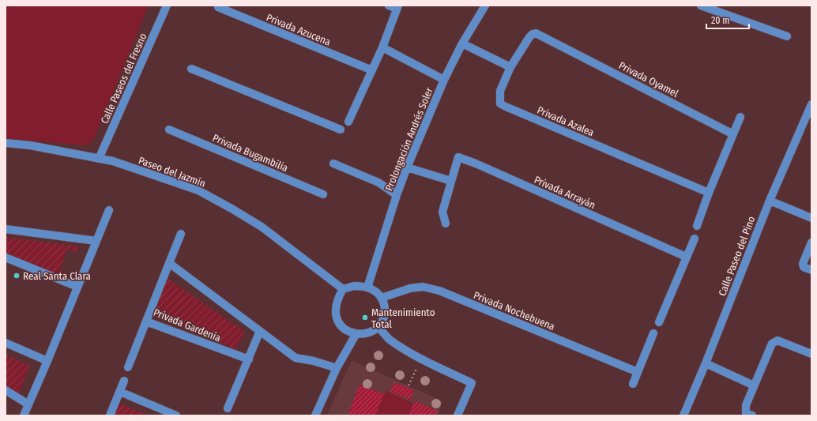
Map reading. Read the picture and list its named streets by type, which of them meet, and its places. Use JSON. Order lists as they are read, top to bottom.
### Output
{
  "streets": {
    "street": [
      "Privada Azucena",
      "Calle Paseos del Fresno",
      "Privada Oyamel",
      "Privada Azalea",
      "Prolongación Andrés Soler",
      "Privada Bugambilia",
      "Paseo del Jazmín",
      "Privada Arrayán",
      "Calle Paseo del Pino",
      "Privada Nochebuena",
      "Privada Gardenia"
    ]
  },
  "crossings": [
    ["Calle Paseos del Fresno", "Paseo del Jazmín"],
    ["Privada Oyamel", "Privada Azalea"],
    ["Prolongación Andrés Soler", "Paseo del Jazmín"],
    ["Prolongación Andrés Soler", "Privada Nochebuena"],
    ["Paseo del Jazmín", "Privada Nochebuena"]
  ],
  "places": ["Real Santa Clara", "Mantenimiento Total"],
  "scale_bar": "20 m"
}
